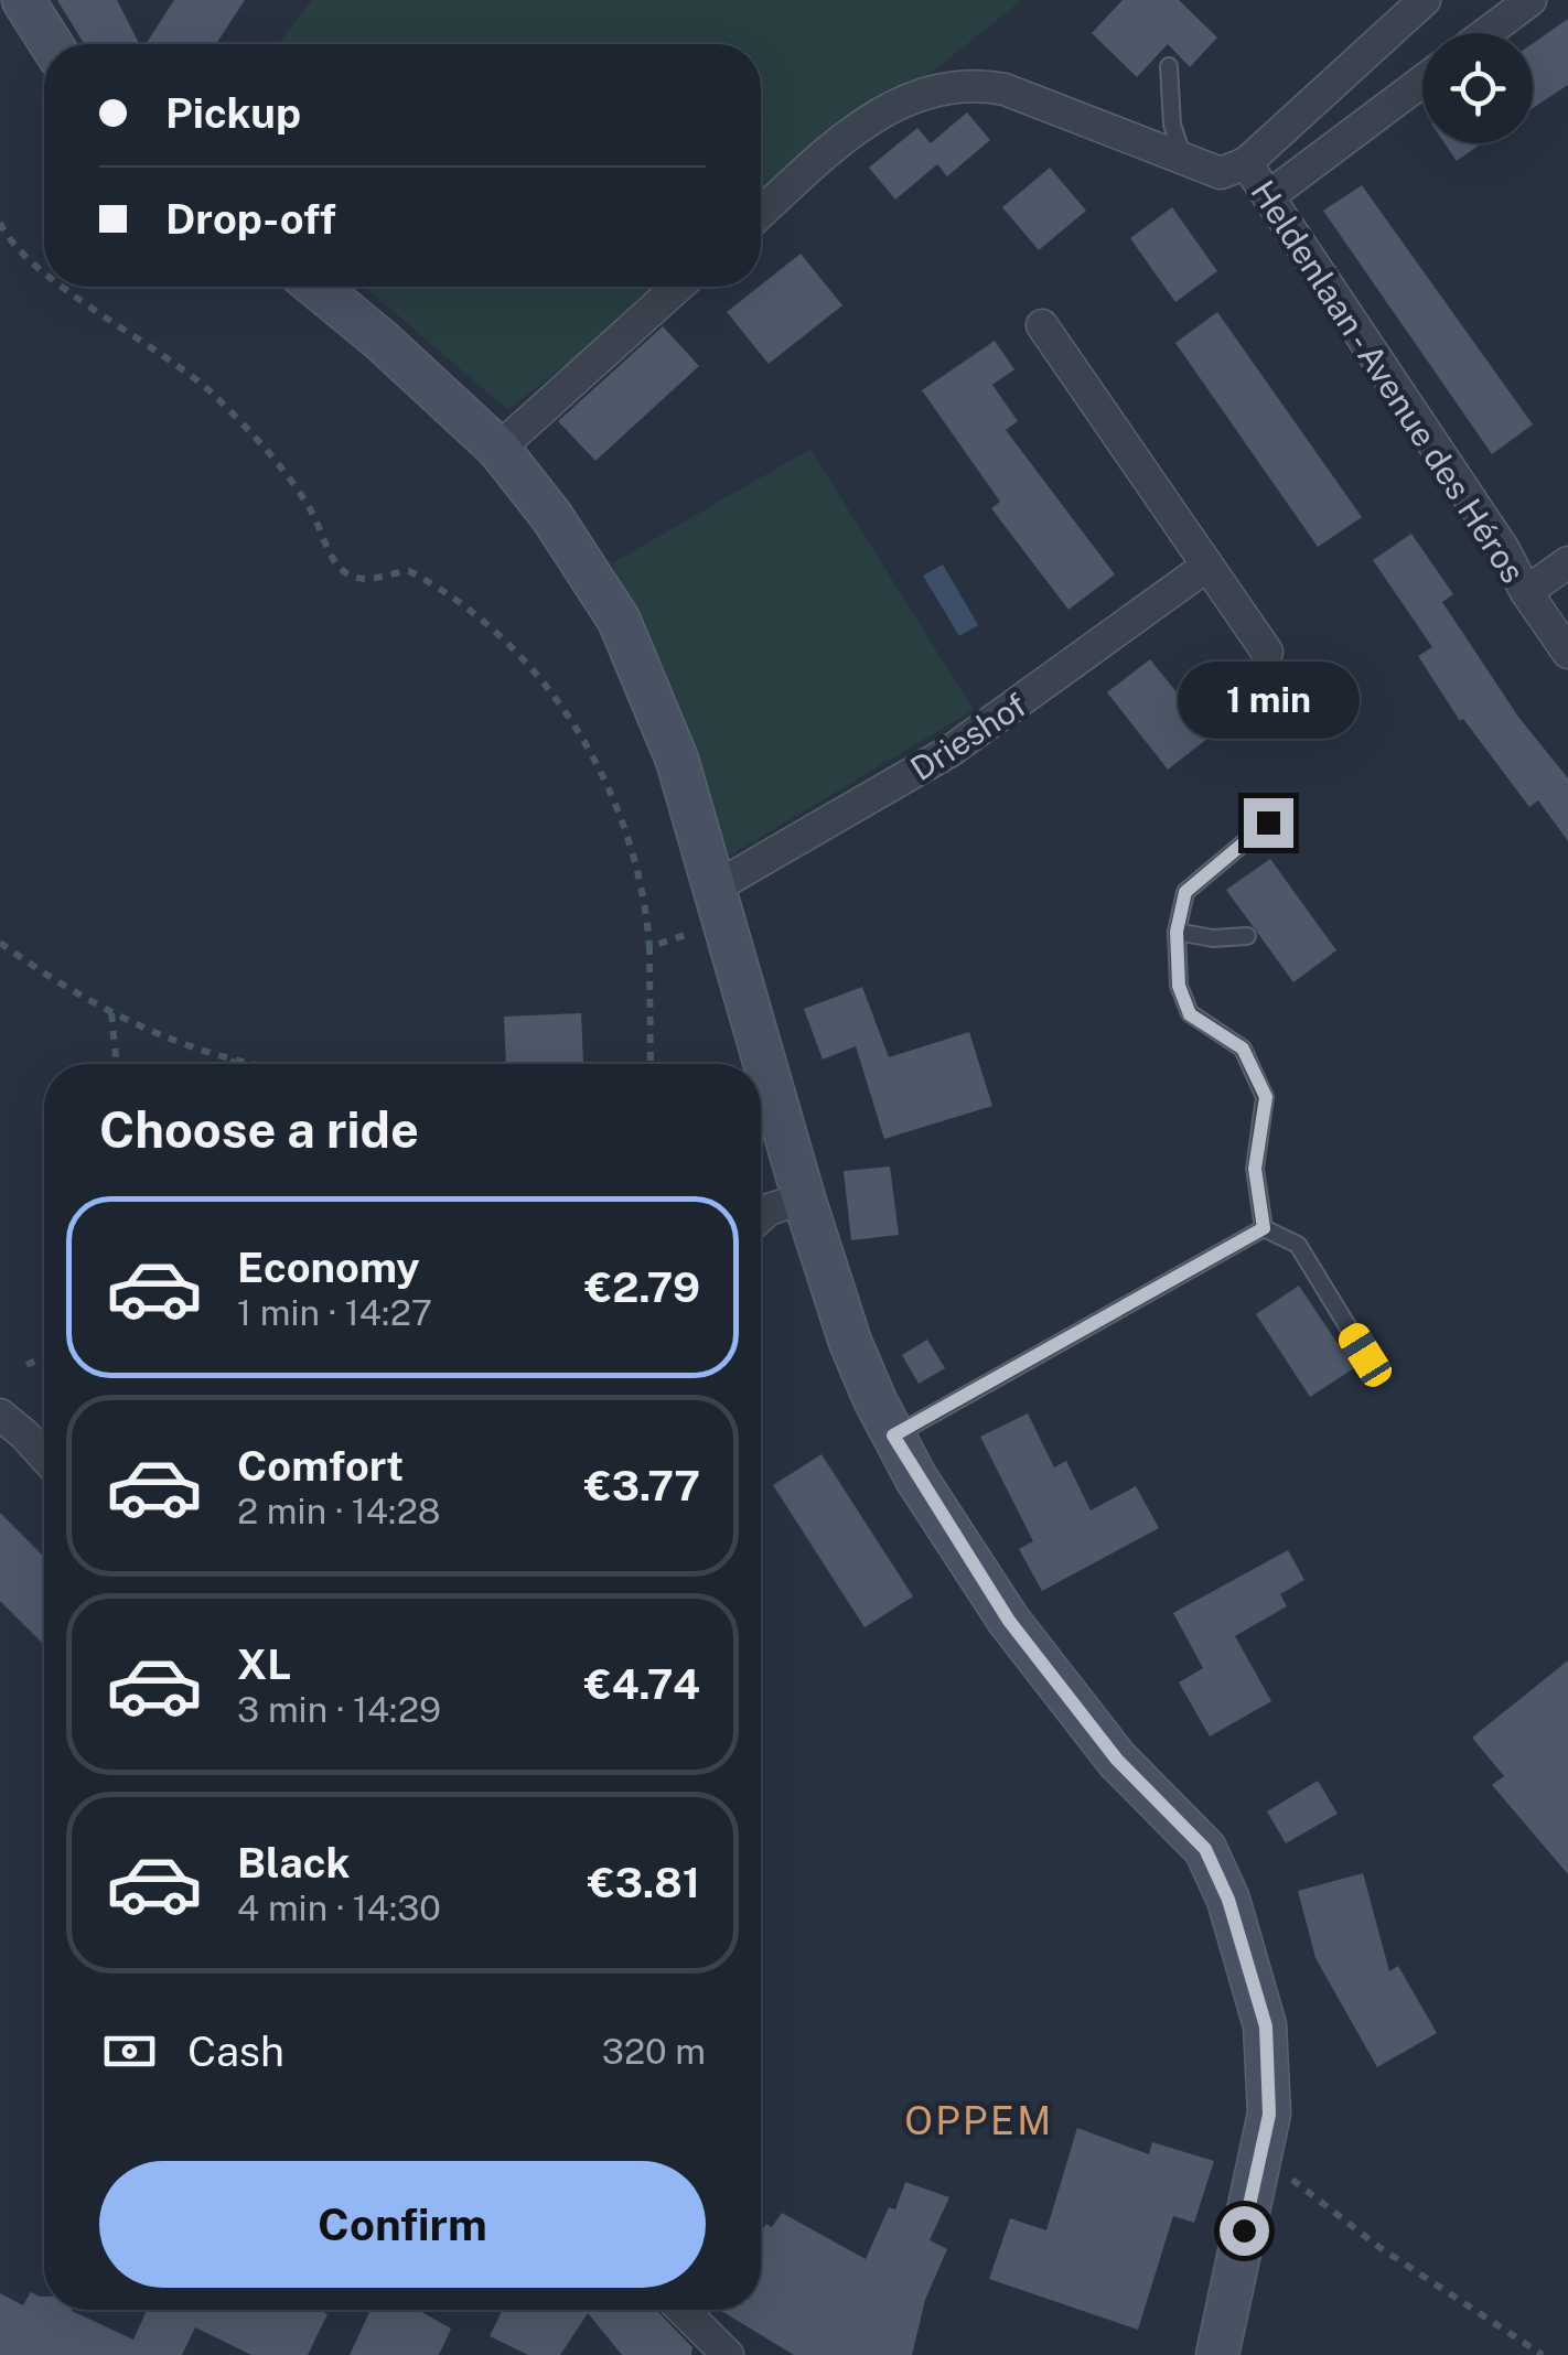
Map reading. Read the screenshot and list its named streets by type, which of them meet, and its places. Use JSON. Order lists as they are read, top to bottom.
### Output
{
  "streets": {
    "street": ["Heldenlaan - Avenue des Héros", "Drieshof"]
  },
  "districts": ["OPPEM"],
  "page": {
    "banner": ["Pickup", "Drop-off"],
    "bubble": "1 min",
    "heading": "Choose a ride",
    "list": [
      {
        "name": "Economy",
        "note": "1 min · 14:27",
        "value": "€2.79"
      },
      {
        "name": "Comfort",
        "note": "2 min · 14:28",
        "value": "€3.77"
      },
      {
        "name": "XL",
        "note": "3 min · 14:29",
        "value": "€4.74"
      },
      {
        "name": "Black",
        "note": "4 min · 14:30",
        "value": "€3.81"
      }
    ],
    "pay": ["Cash", "320 m"],
    "buttons": "Confirm"
  }
}
